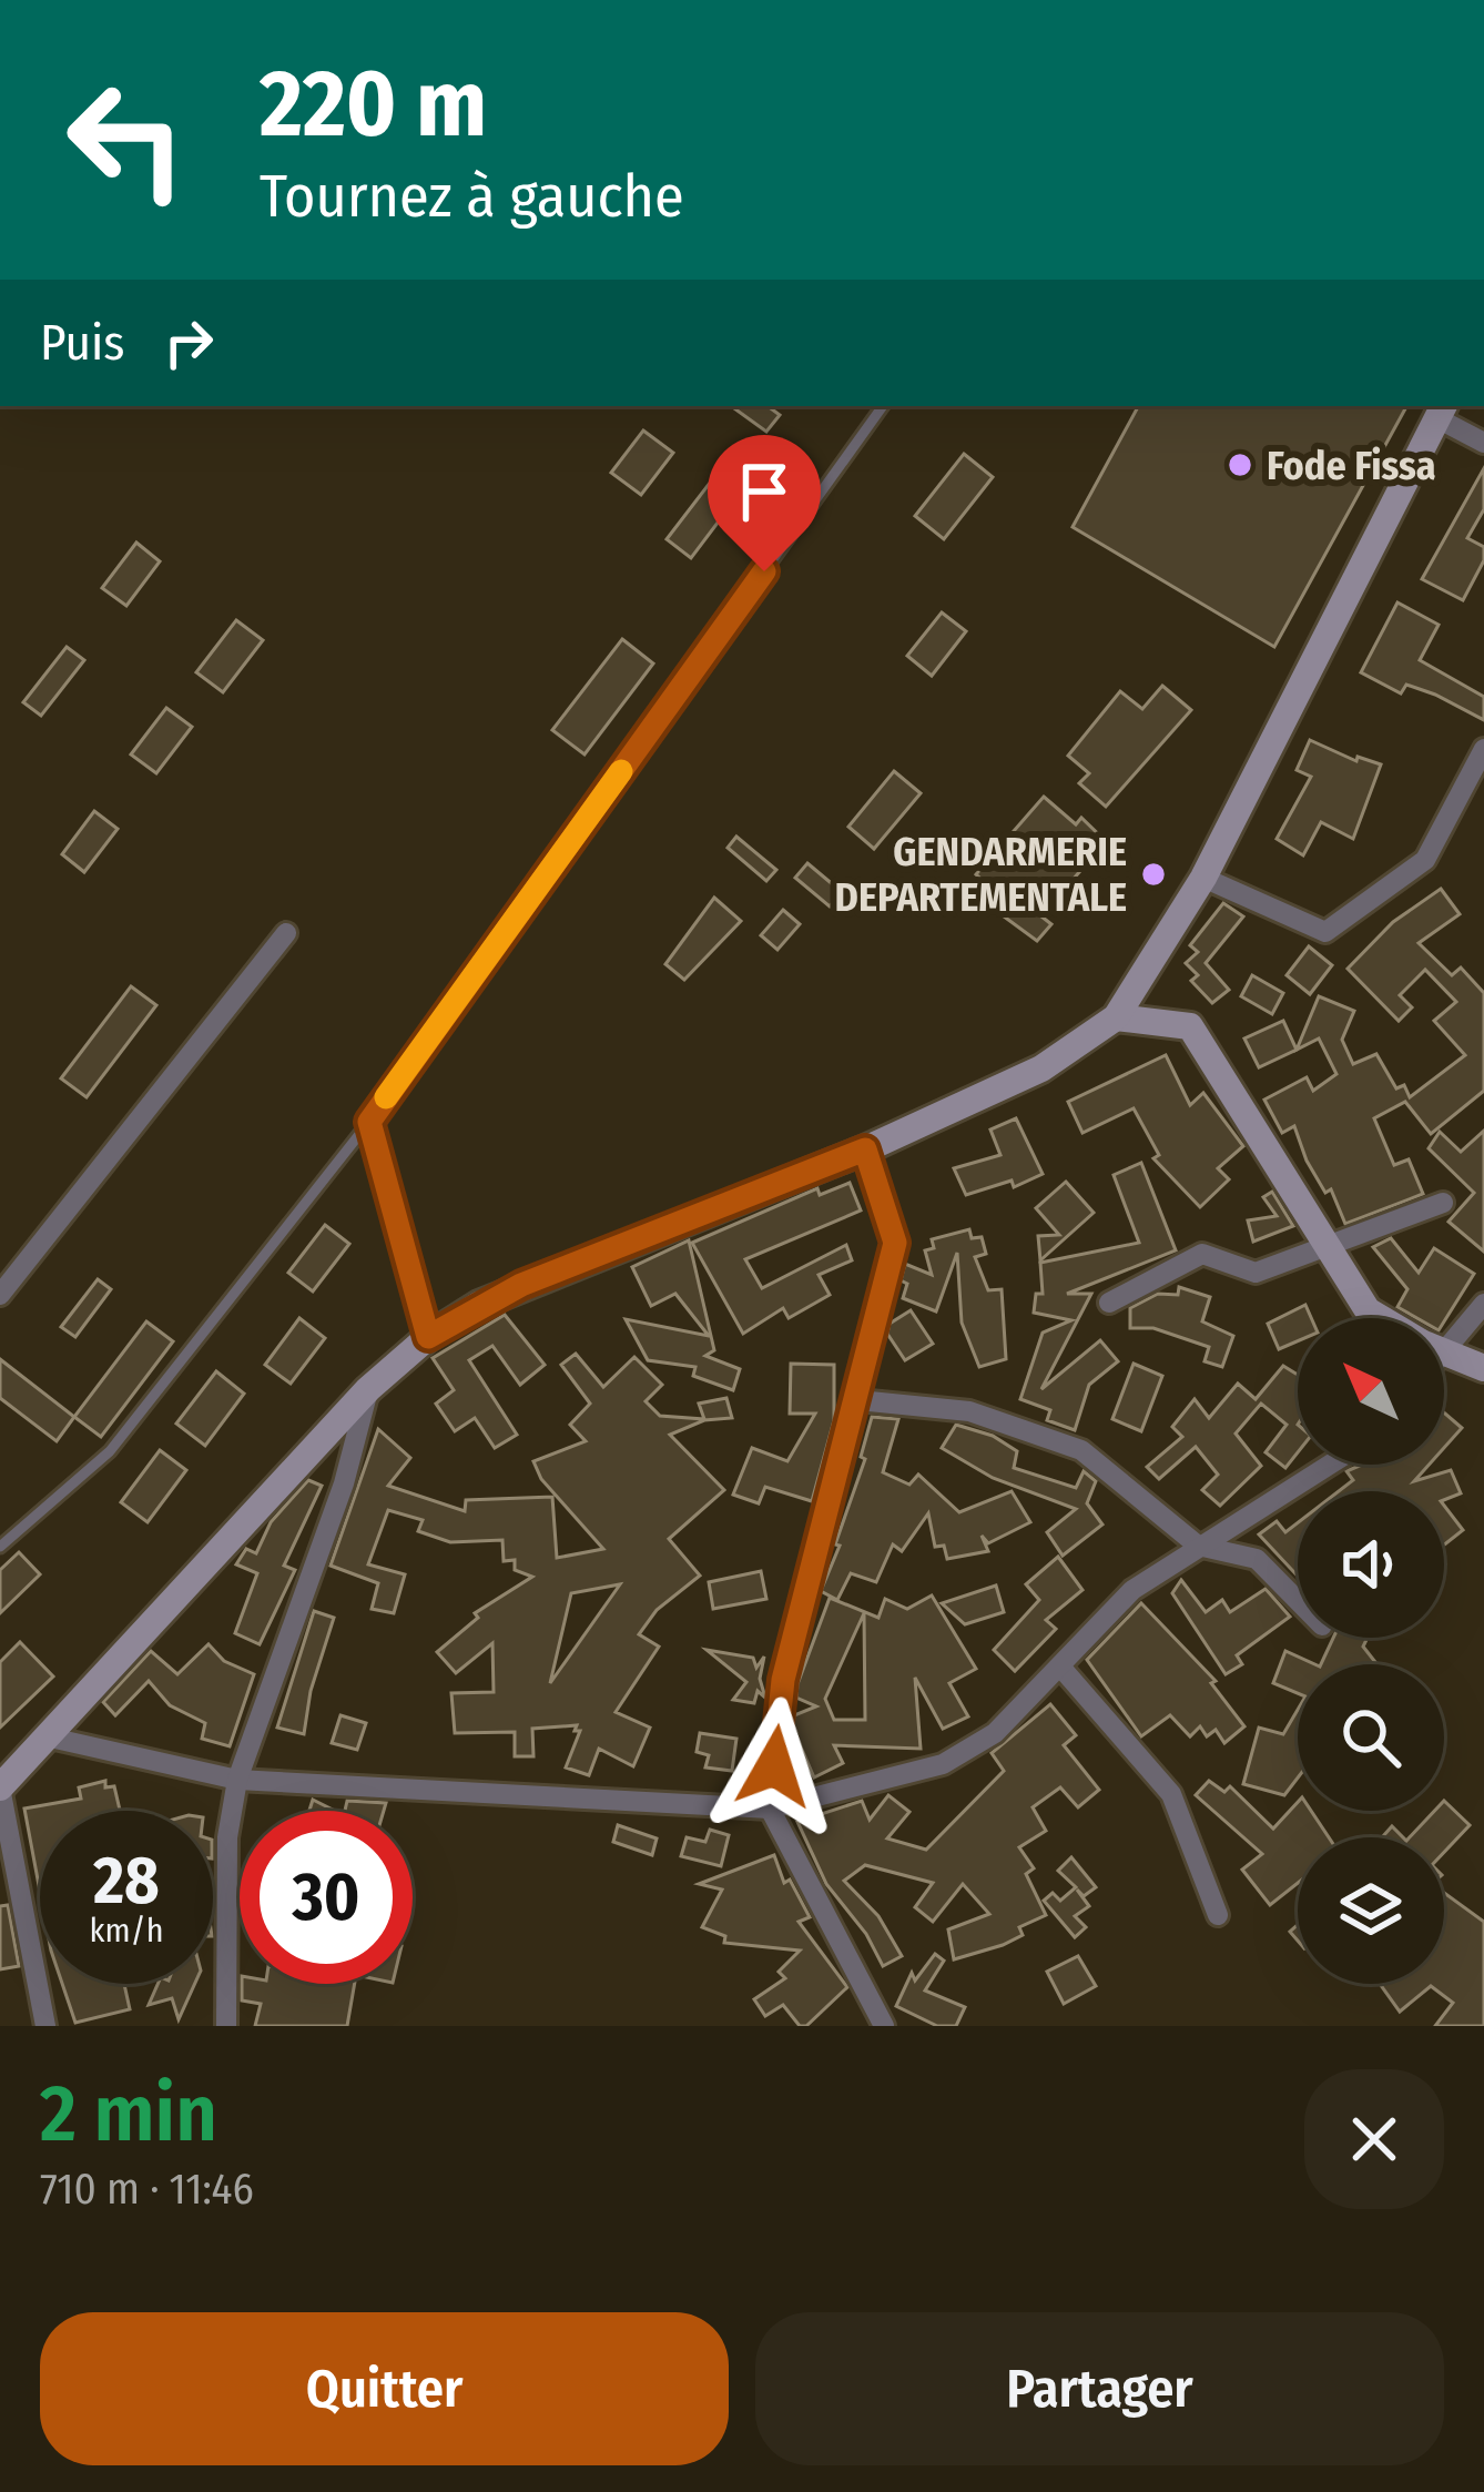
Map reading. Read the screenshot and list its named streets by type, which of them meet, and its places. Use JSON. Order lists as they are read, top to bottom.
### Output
{
  "places": ["Fode Fissa", "GENDARMERIE DEPARTEMENTALE"],
  "north": "top left",
  "page": {
    "turn": ["220 m", "Tournez à gauche"],
    "then": "Puis",
    "speed": "28 km/h",
    "limit": "30",
    "heading": ["2 min", "710 m · 11:46"],
    "buttons": ["Quitter", "Partager"]
  }
}
